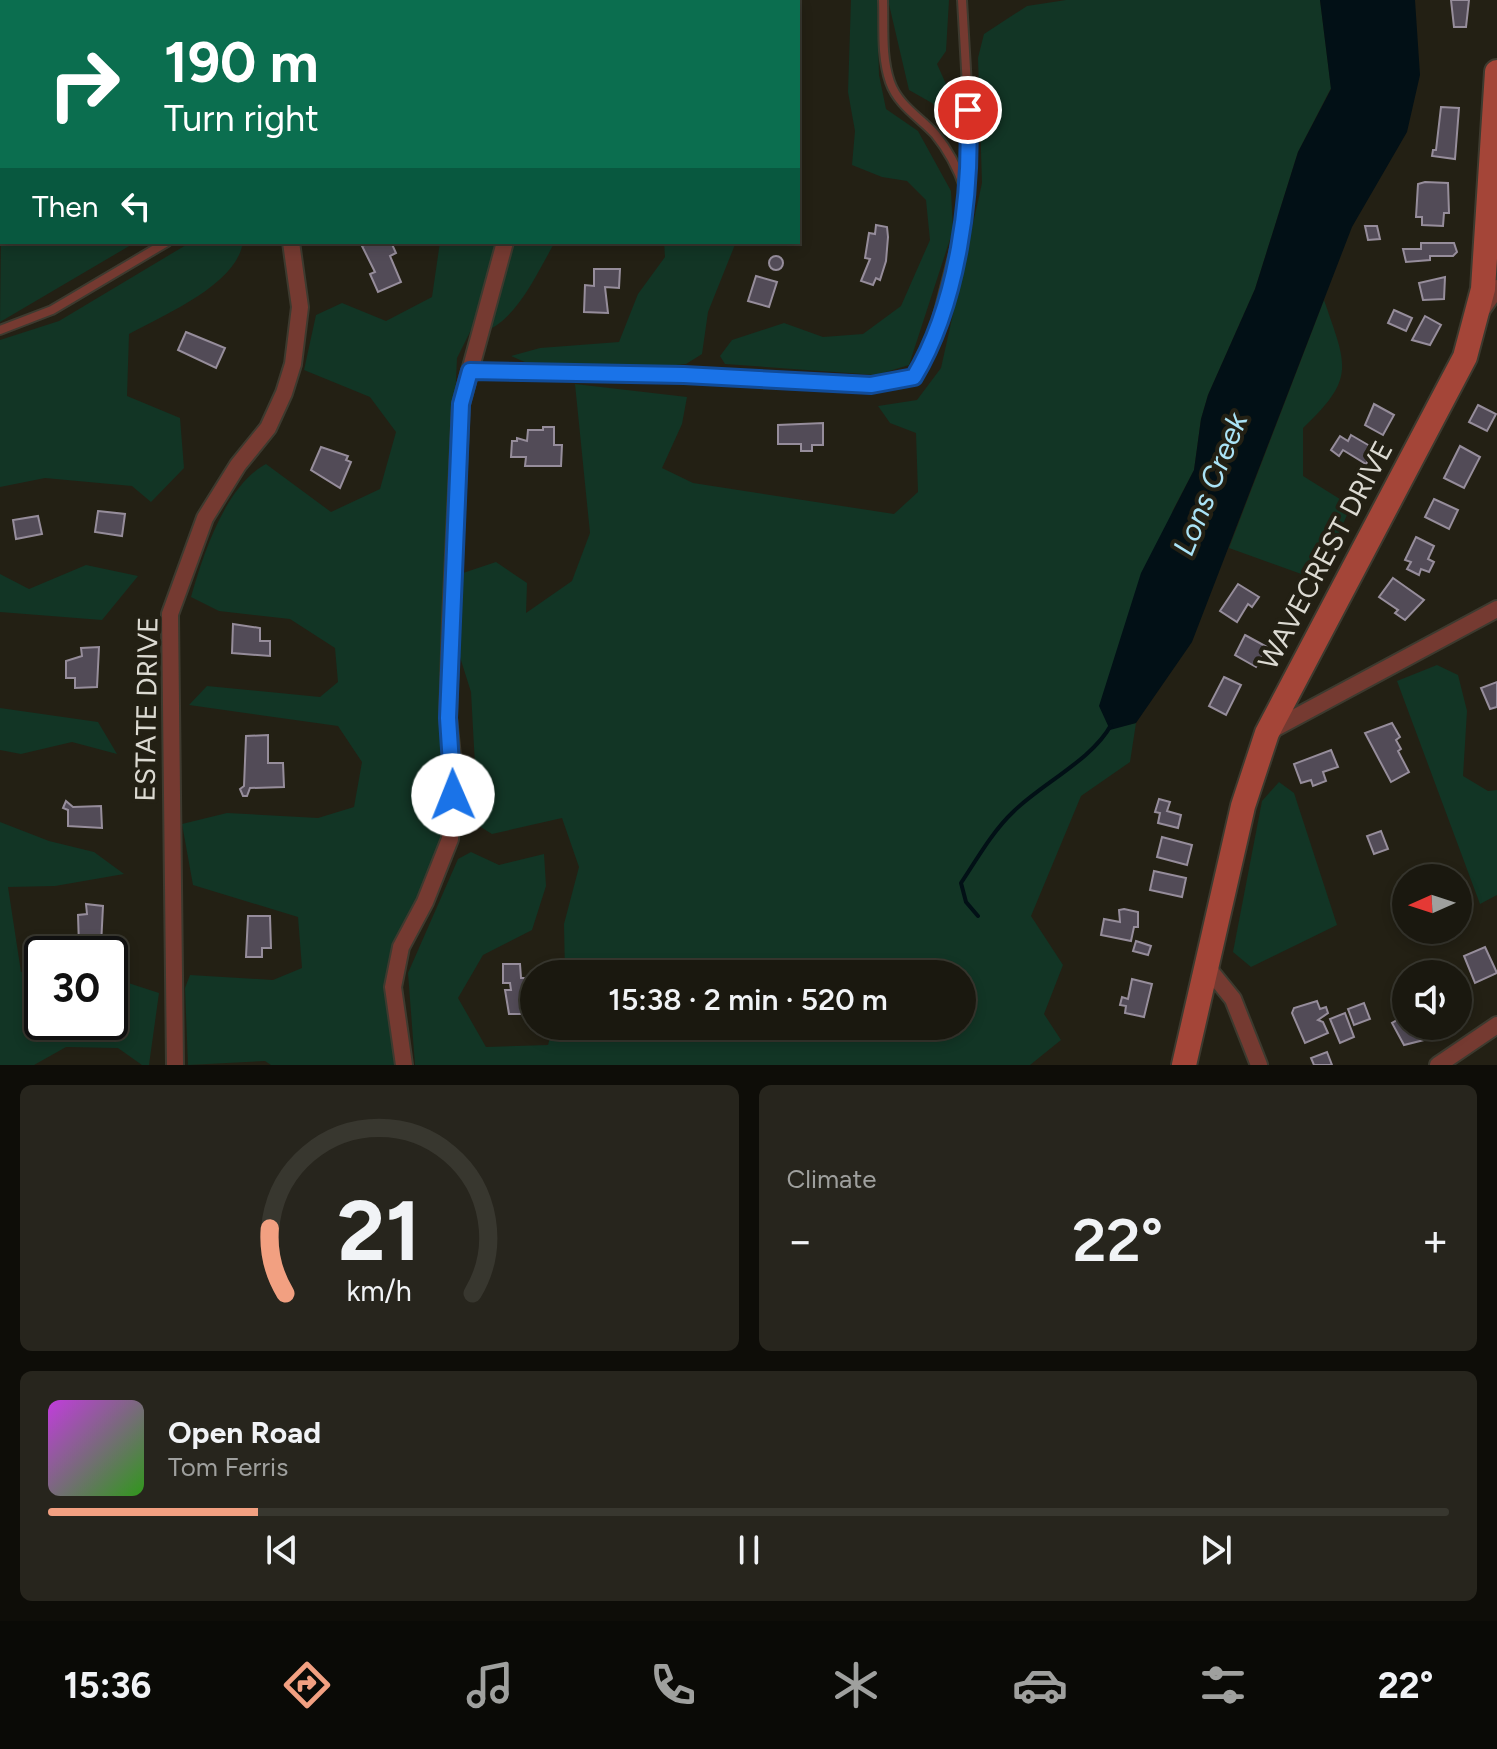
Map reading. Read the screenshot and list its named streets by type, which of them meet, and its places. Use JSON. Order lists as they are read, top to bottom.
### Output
{
  "streets": {
    "street": ["WAVECREST DRIVE", "ESTATE DRIVE"]
  },
  "water": ["Lons Creek"],
  "north": "left",
  "page": {
    "turn": ["190 m", "Turn right"],
    "then": "Then",
    "limit": "30",
    "trip": "15:38 · 2 min · 520 m",
    "tile": "Climate",
    "heat": ["−", "22°", "+"],
    "song": ["Open Road", "Tom Ferris"],
    "tabs": ["15:36", "22°"],
    "gauge": ["21", "km/h"]
  }
}
